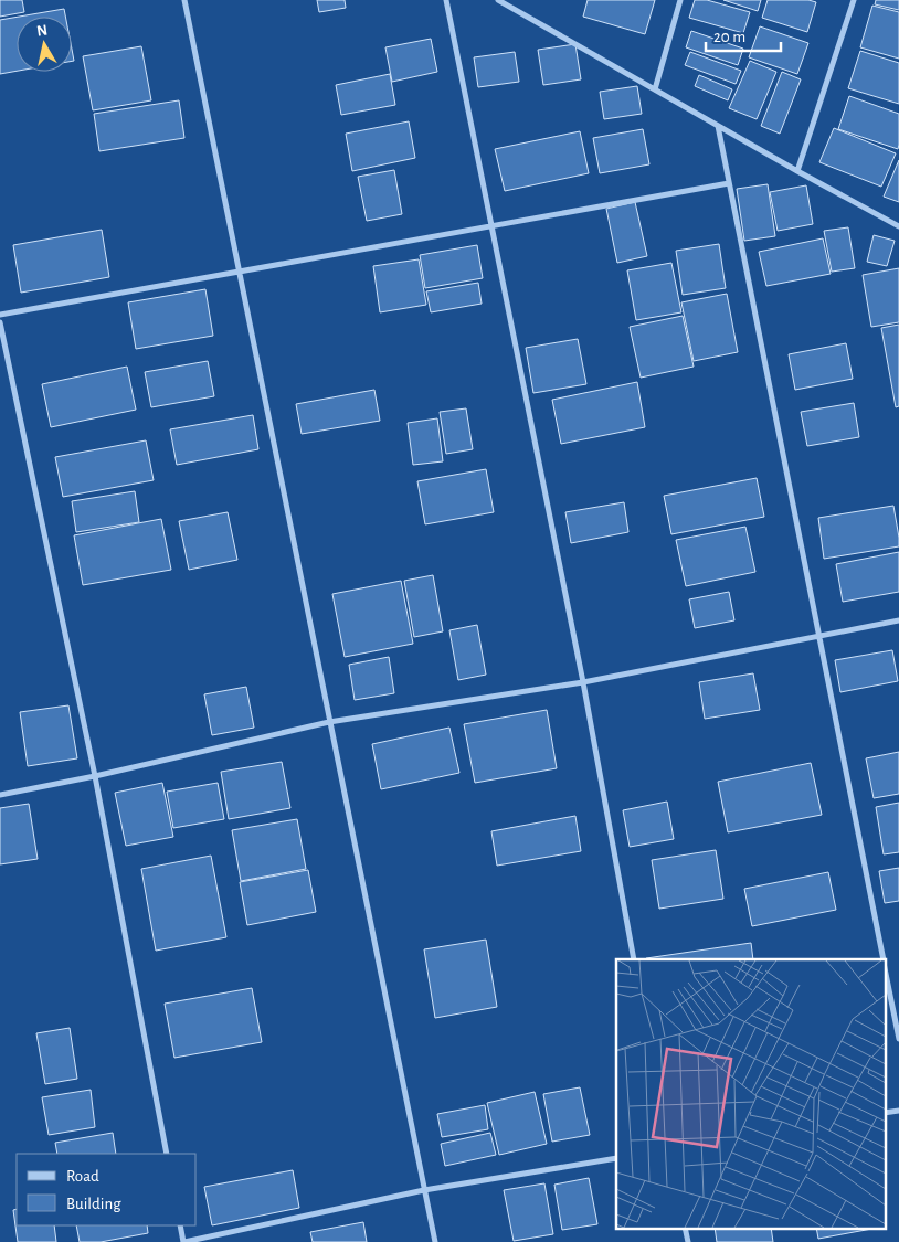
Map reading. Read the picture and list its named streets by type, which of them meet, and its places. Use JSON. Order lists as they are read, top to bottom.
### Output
{
  "legend": ["Road", "Building"],
  "scale_bar": "20 m",
  "north": "top"
}
